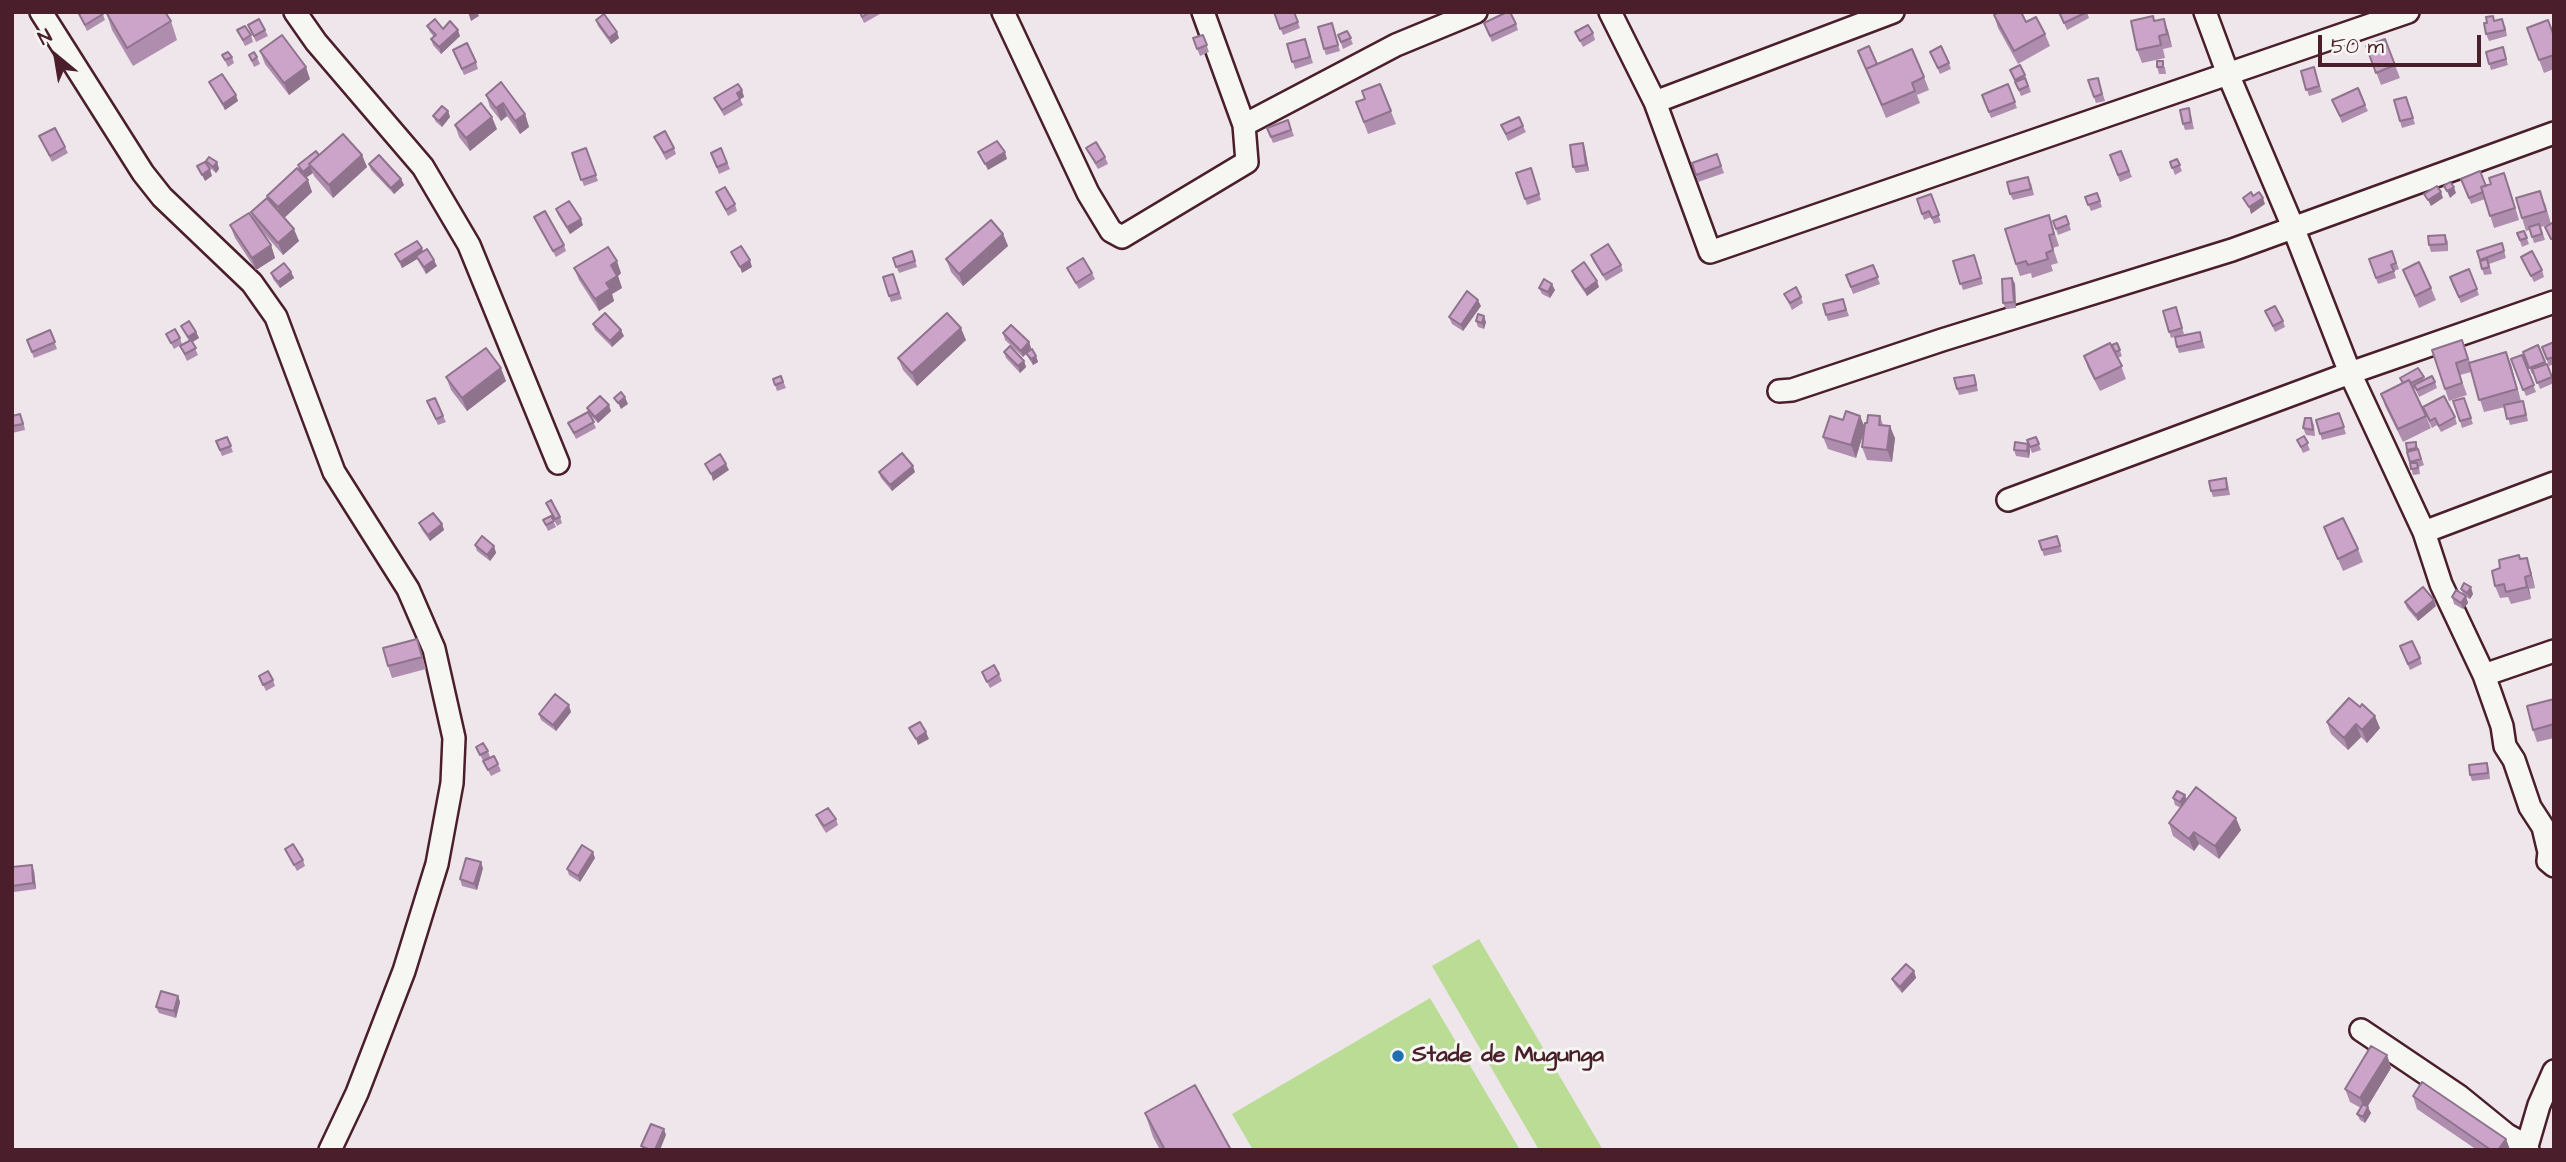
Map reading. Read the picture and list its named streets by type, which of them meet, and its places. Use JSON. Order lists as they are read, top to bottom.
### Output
{
  "places": ["Stade de Mugunga"],
  "scale_bar": "50 m",
  "north": "top left"
}
